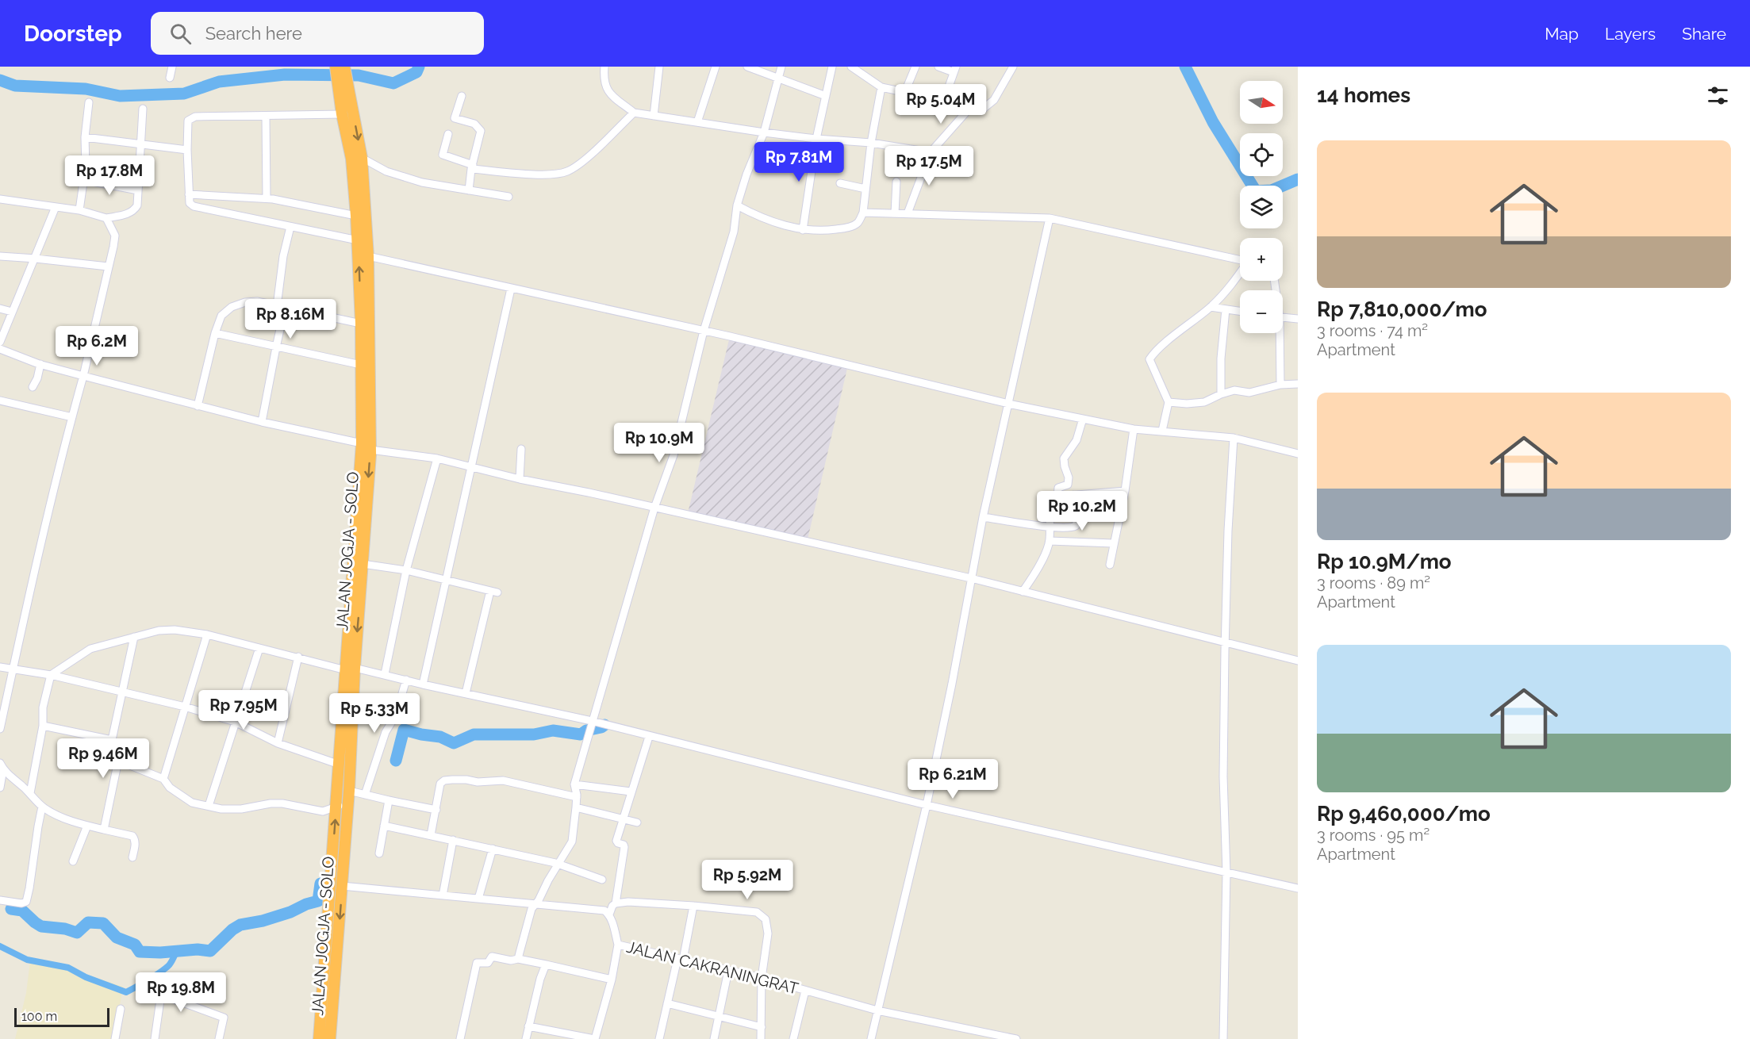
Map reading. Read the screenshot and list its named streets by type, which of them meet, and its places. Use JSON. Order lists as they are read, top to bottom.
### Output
{
  "streets": {
    "highway": ["JALAN JOGJA - SOLO"],
    "street": ["JALAN CAKRANINGRAT"]
  },
  "scale_bar": "100 m",
  "north": "right",
  "page": {
    "header": "Doorstep",
    "search": "Search here",
    "nav": ["Map", "Layers", "Share"],
    "heading": "14 homes",
    "map_buttons": ["+", "−"],
    "price": [
      "Rp 5.04M",
      "Rp 7.81M",
      "Rp 17.5M",
      "Rp 17.8M",
      "Rp 8.16M",
      "Rp 6.2M",
      "Rp 10.9M",
      "Rp 10.2M",
      "Rp 7.95M",
      "Rp 5.33M",
      "Rp 9.46M",
      "Rp 6.21M",
      "Rp 5.92M",
      "Rp 19.8M"
    ],
    "list": [
      {
        "name": "Rp 7,810,000/mo",
        "note": "3 rooms · 74 m² · Apartment"
      },
      {
        "name": "Rp 10.9M/mo",
        "note": "3 rooms · 89 m² · Apartment"
      },
      {
        "name": "Rp 9,460,000/mo",
        "note": "3 rooms · 95 m² · Apartment"
      }
    ],
    "scale": "100 m"
  }
}
